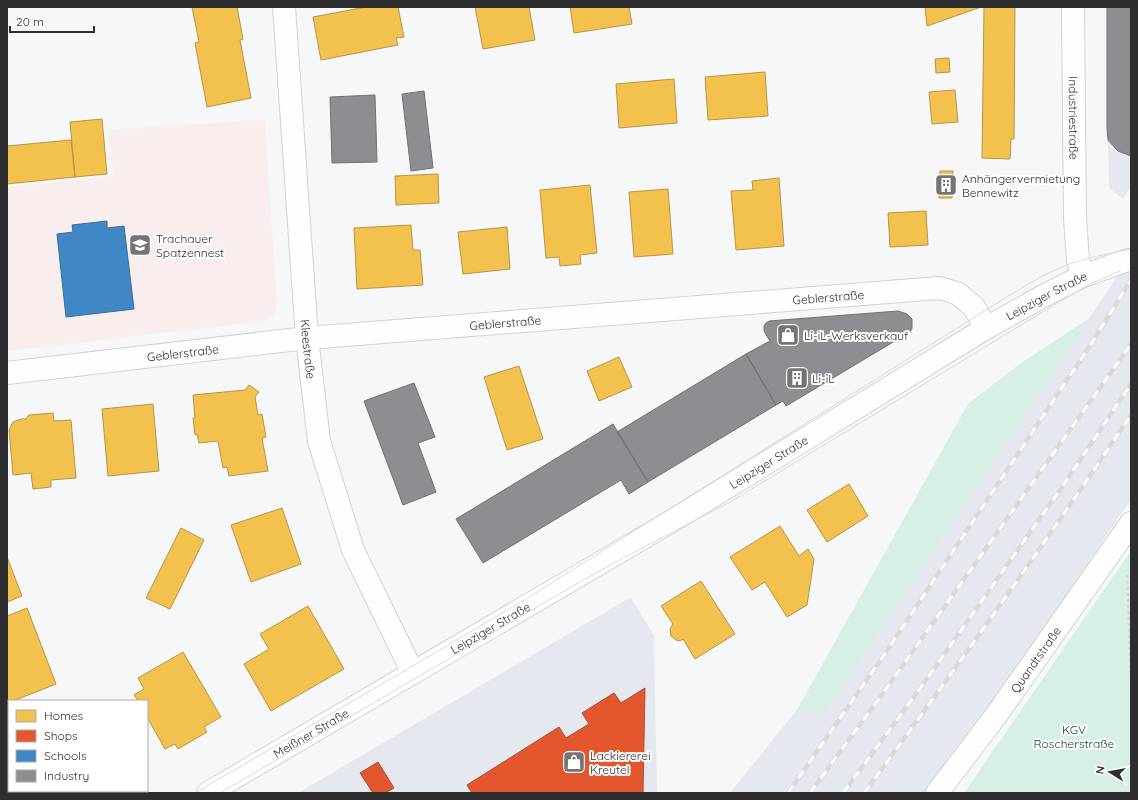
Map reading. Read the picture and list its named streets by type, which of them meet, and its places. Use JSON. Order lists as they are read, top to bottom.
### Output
{
  "streets": {
    "street": [
      "Industriestraße",
      "Leipziger Straße",
      "Geblerstraße",
      "Kleestraße",
      "Quandtstraße",
      "Meißner Straße"
    ]
  },
  "crossings": [
    ["Industriestraße", "Leipziger Straße"],
    ["Leipziger Straße", "Geblerstraße"],
    ["Leipziger Straße", "Kleestraße"],
    ["Leipziger Straße", "Meißner Straße"],
    ["Geblerstraße", "Kleestraße"],
    ["Kleestraße", "Meißner Straße"]
  ],
  "parks": ["KGV Roscherstraße"],
  "places": {
    "building": ["Anhängervermietung Bennewitz", "Li-iL"],
    "school or university": ["Trachauer Spatzennest"],
    "shop": ["Li-iL-Werksverkauf", "Lackiererei Kreutel"]
  },
  "legend": [
    "Homes",
    "Shops",
    "Schools",
    "Industry"
  ],
  "scale_bar": "20 m",
  "north": "left"
}
